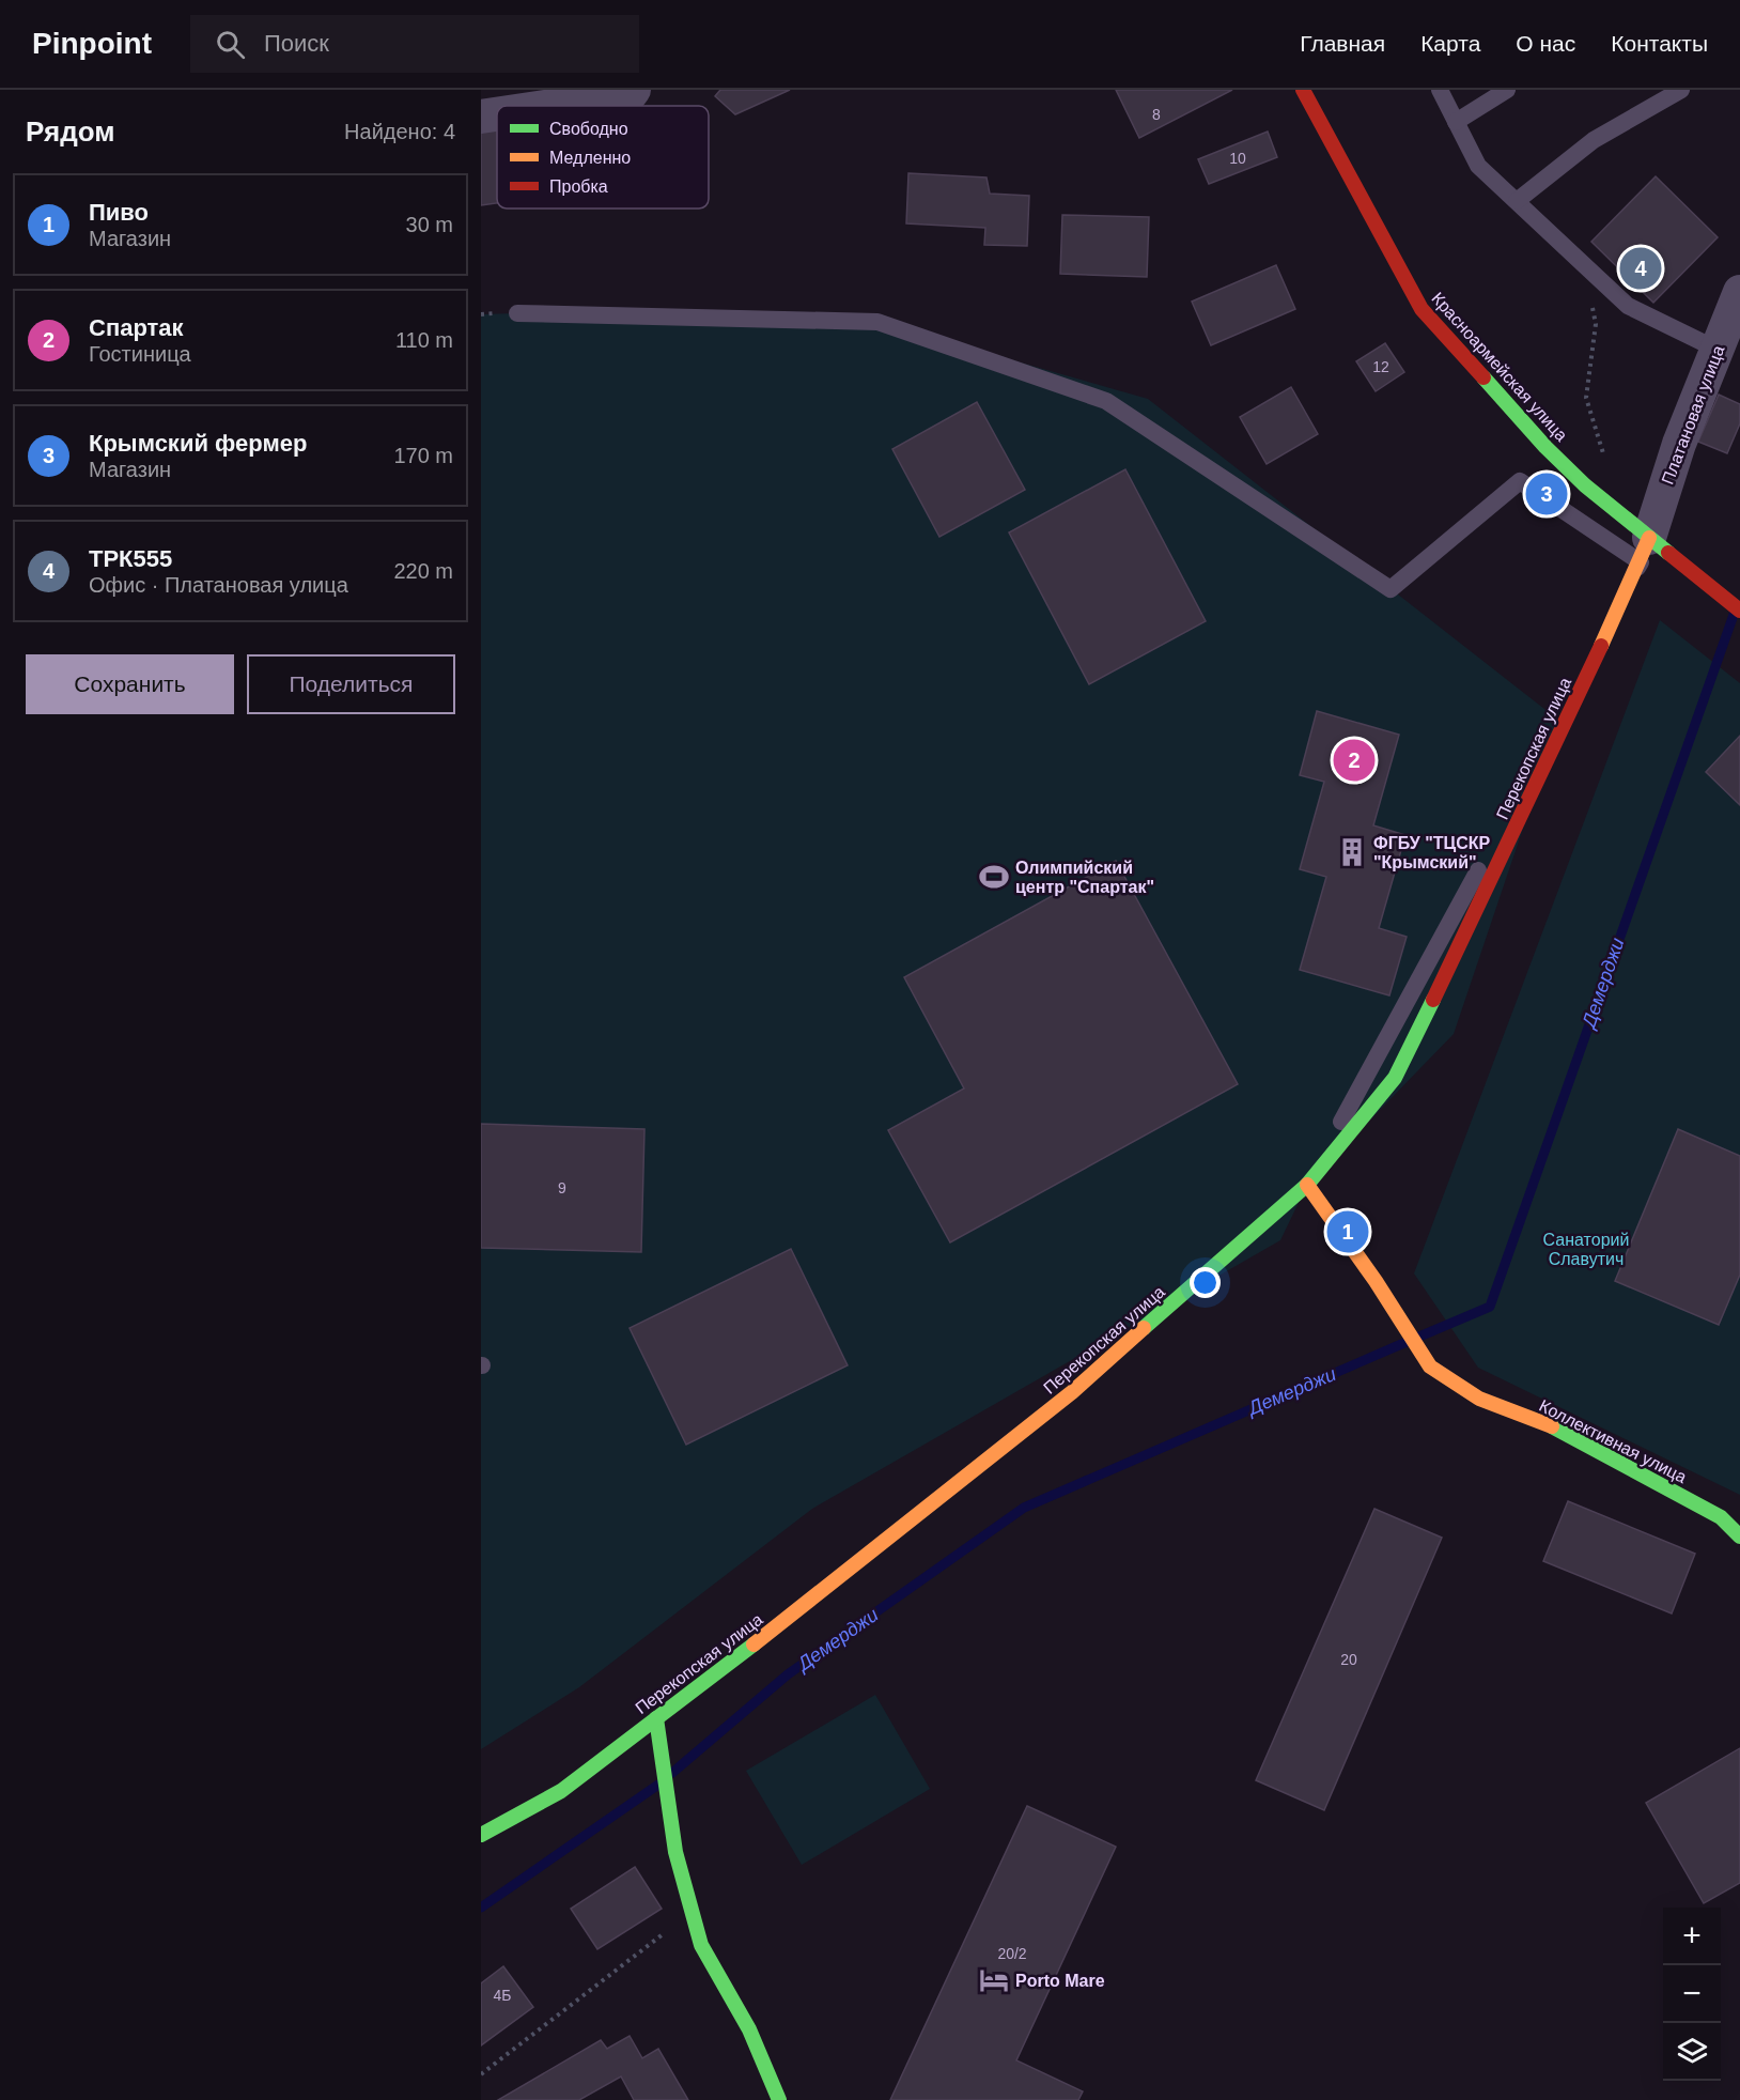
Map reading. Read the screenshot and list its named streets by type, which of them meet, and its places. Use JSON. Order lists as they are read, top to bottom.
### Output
{
  "streets": {
    "street": [
      "Красноармейская улица",
      "Платановая улица",
      "Перекопская улица",
      "Коллективная улица"
    ]
  },
  "crossings": [
    ["Красноармейская улица", "Платановая улица"],
    ["Красноармейская улица", "Перекопская улица"],
    ["Платановая улица", "Перекопская улица"],
    ["Перекопская улица", "Коллективная улица"]
  ],
  "water": ["Демерджи"],
  "parks": ["Санаторий Славутич"],
  "places": {
    "building": ["ФГБУ \"ТЦСКР \"Крымский\""],
    "sports": ["Олимпийский центр \"Спартак\""],
    "hotel": ["Porto Mare"]
  },
  "house_numbers": [
    "8",
    "10",
    "12",
    "9",
    "20",
    "20/2",
    "4Б"
  ],
  "legend": ["Свободно", "Медленно", "Пробка"],
  "page": {
    "header": "Pinpoint",
    "search": "Поиск",
    "nav": [
      "Главная",
      "Карта",
      "О нас",
      "Контакты"
    ],
    "heading": ["Рядом", "Найдено: 4"],
    "list": [
      {
        "mark": "1",
        "name": "Пиво",
        "note": "Магазин",
        "value": "30 m"
      },
      {
        "mark": "2",
        "name": "Спартак",
        "note": "Гостиница",
        "value": "110 m"
      },
      {
        "mark": "3",
        "name": "Крымский фермер",
        "note": "Магазин",
        "value": "170 m"
      },
      {
        "mark": "4",
        "name": "ТРК555",
        "note": "Офис · Платановая улица",
        "value": "220 m"
      }
    ],
    "pins": [
      "4",
      "3",
      "2",
      "1"
    ],
    "buttons": ["Сохранить", "Поделиться"],
    "map_buttons": ["+", "−"]
  }
}
